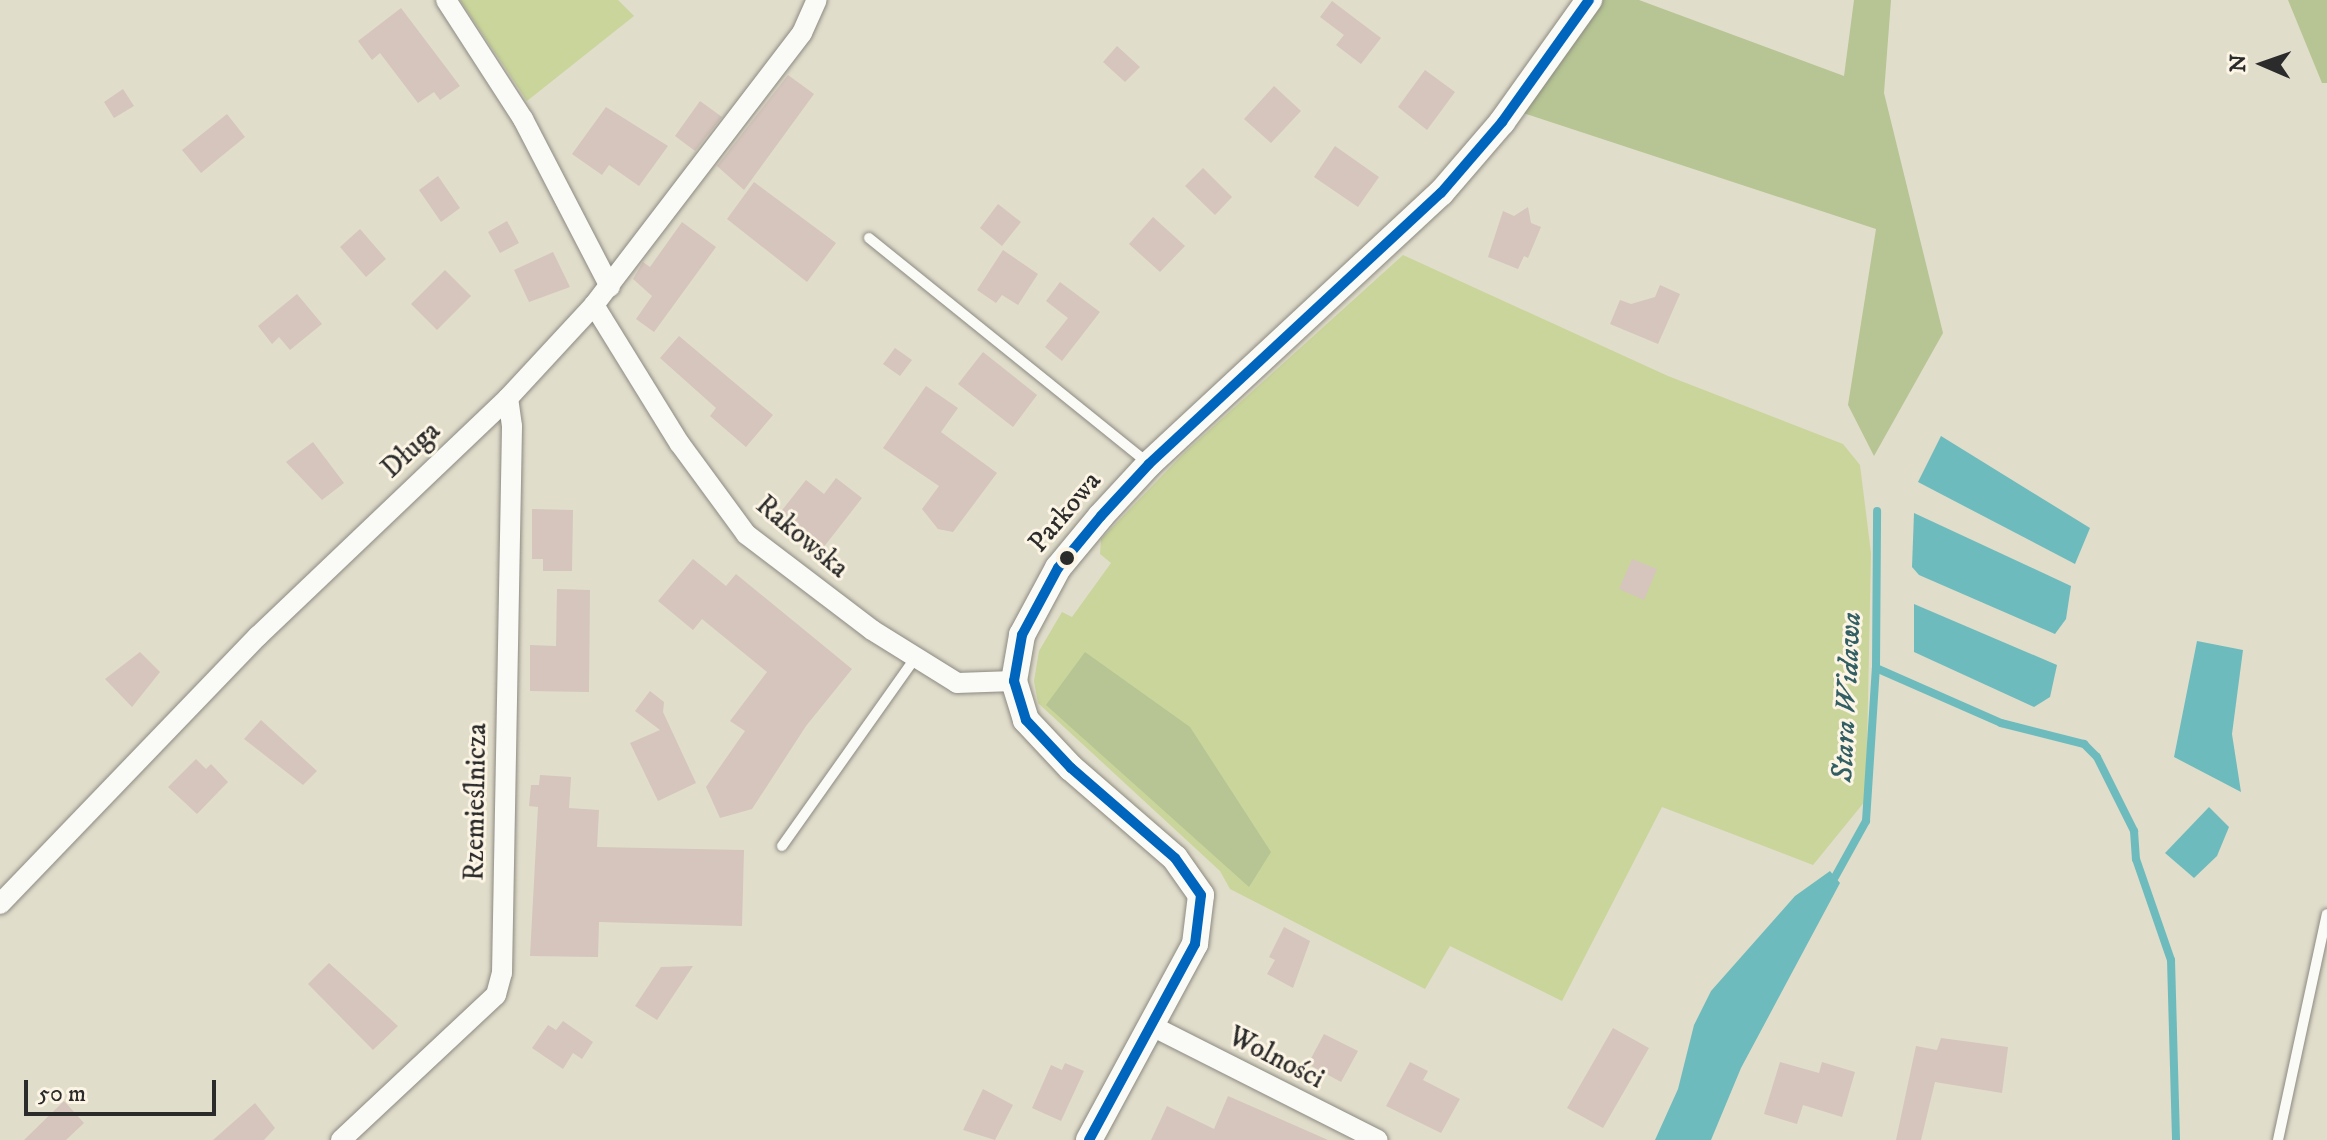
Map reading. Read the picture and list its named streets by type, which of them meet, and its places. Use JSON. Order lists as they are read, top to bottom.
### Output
{
  "streets": {
    "street": [
      "Długa",
      "Parkowa",
      "Rakowska",
      "Rzemieślnicza",
      "Wolności"
    ]
  },
  "crossings": [
    ["Długa", "Rakowska"],
    ["Długa", "Rzemieślnicza"],
    ["Parkowa", "Rakowska"],
    ["Parkowa", "Wolności"]
  ],
  "water": ["Stara Widawa"],
  "scale_bar": "50 m",
  "north": "left"
}
